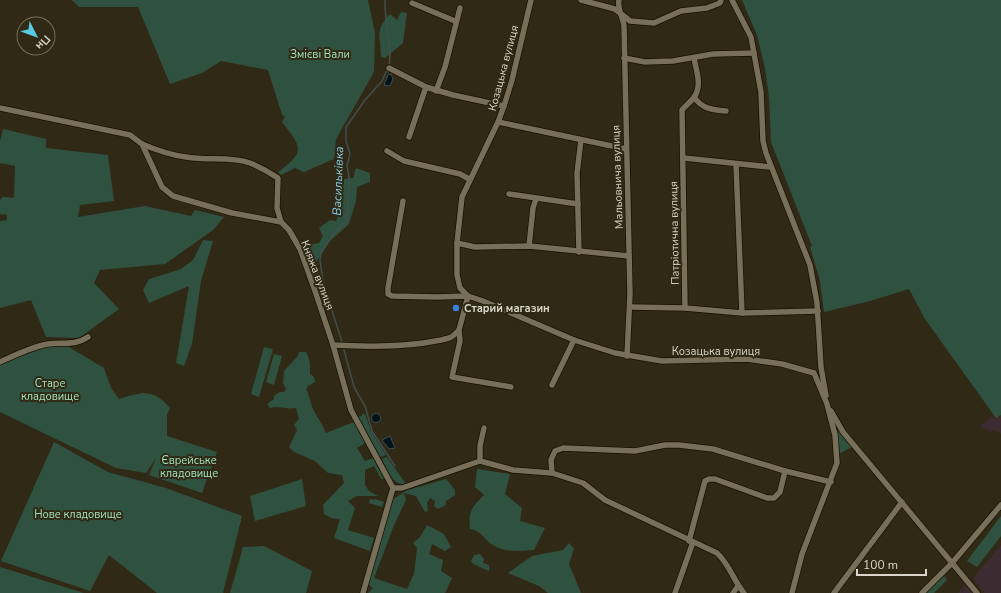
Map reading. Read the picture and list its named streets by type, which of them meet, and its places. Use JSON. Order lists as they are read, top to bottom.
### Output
{
  "streets": {
    "street": [
      "Козацька вулиця",
      "Мальовнича вулиця",
      "Патріотична вулиця",
      "Княжа вулиця"
    ]
  },
  "crossings": [
    ["Козацька вулиця", "Мальовнича вулиця"]
  ],
  "water": ["Васильківка"],
  "parks": [
    "Змієві Вали",
    "Старе кладовище",
    "Єврейське кладовище",
    "Нове кладовище"
  ],
  "places": ["Старий магазин"],
  "scale_bar": "100 m",
  "north": "bottom right"
}
